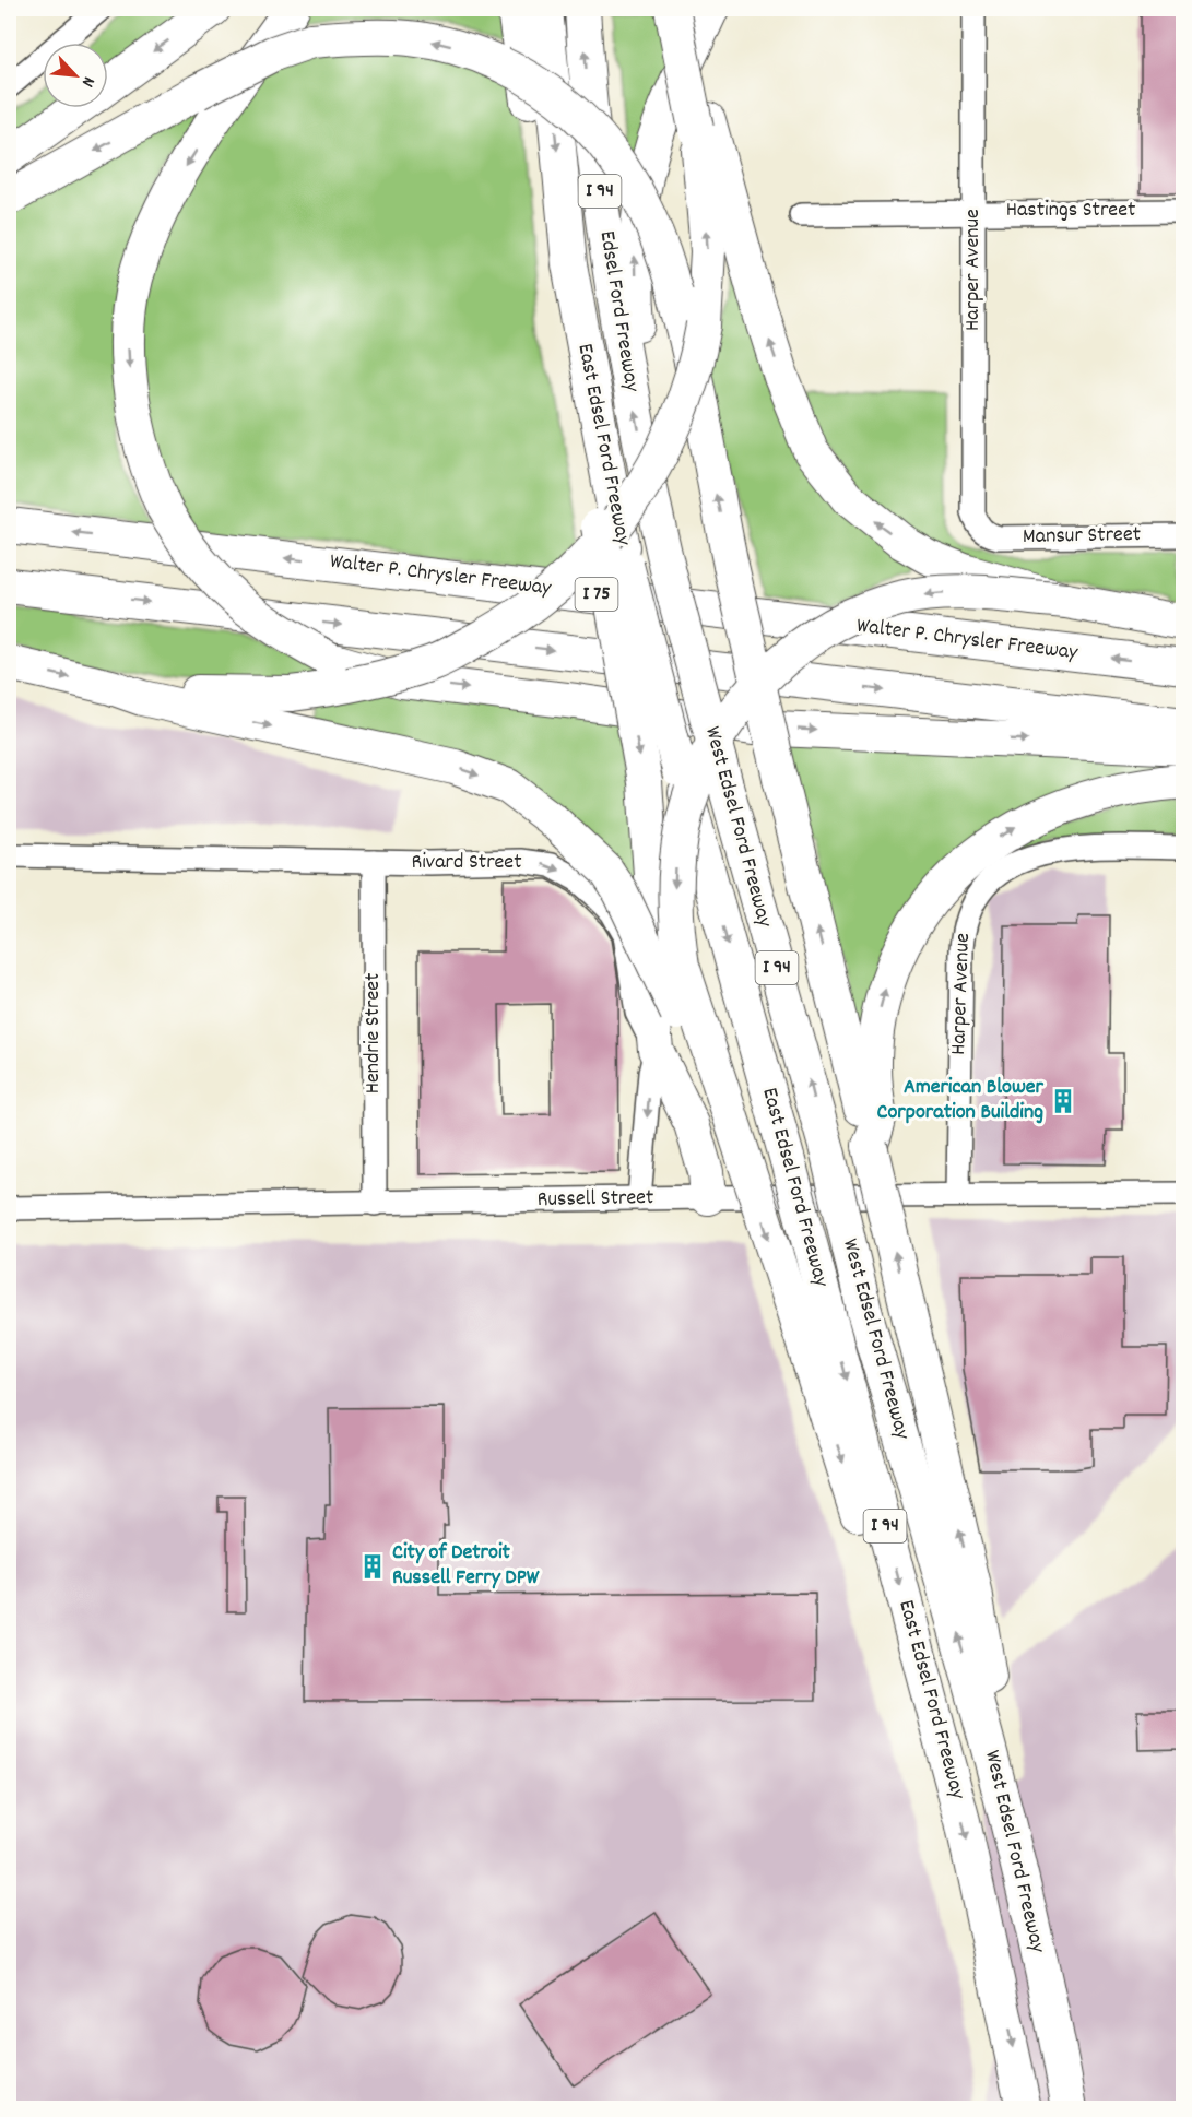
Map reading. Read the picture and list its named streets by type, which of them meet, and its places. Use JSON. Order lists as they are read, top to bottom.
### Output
{
  "streets": {
    "highway": [
      "I 94",
      "Edsel Ford Freeway",
      "East Edsel Ford Freeway",
      "Walter P. Chrysler Freeway",
      "I 75",
      "West Edsel Ford Freeway"
    ],
    "street": [
      "Hastings Street",
      "Harper Avenue",
      "Mansur Street",
      "Rivard Street",
      "Hendrie Street",
      "Russell Street"
    ]
  },
  "crossings": [
    ["Hastings Street", "Harper Avenue"],
    ["Harper Avenue", "Mansur Street"],
    ["Harper Avenue", "Russell Street"],
    ["Edsel Ford Freeway", "East Edsel Ford Freeway"],
    ["Edsel Ford Freeway", "West Edsel Ford Freeway"],
    ["Rivard Street", "Hendrie Street"],
    ["Hendrie Street", "Russell Street"]
  ],
  "one_way": ["Rivard Street"],
  "places": {
    "building": ["American Blower Corporation Building", "City of Detroit Russell Ferry DPW"]
  },
  "north": "bottom right"
}
